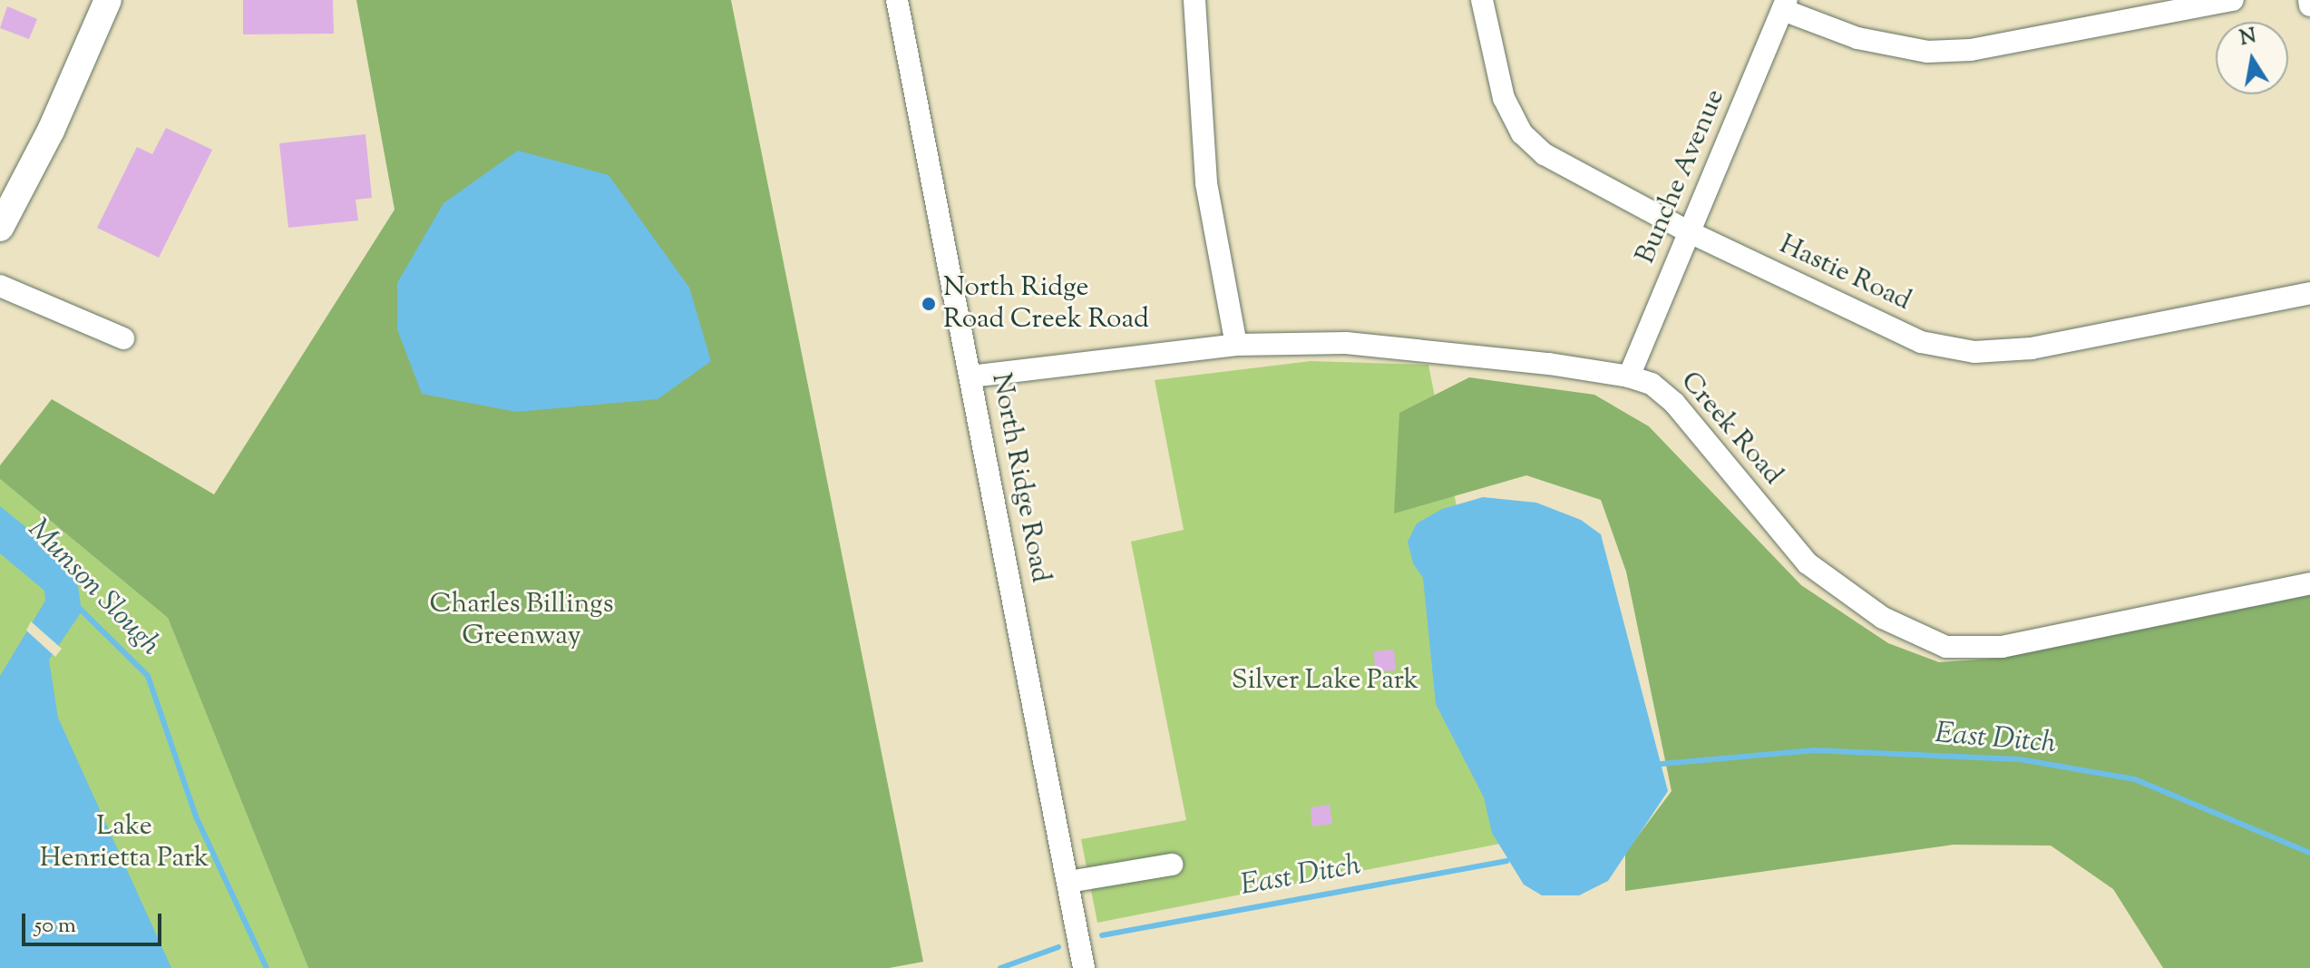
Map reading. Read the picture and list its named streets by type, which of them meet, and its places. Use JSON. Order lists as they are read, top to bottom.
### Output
{
  "streets": {
    "street": [
      "Bunche Avenue",
      "Hastie Road",
      "Creek Road",
      "North Ridge Road"
    ]
  },
  "crossings": [
    ["Bunche Avenue", "Hastie Road"],
    ["Bunche Avenue", "Creek Road"],
    ["Creek Road", "North Ridge Road"]
  ],
  "water": ["Munson Slough", "East Ditch"],
  "parks": ["Charles Billings Greenway", "Silver Lake Park", "Lake Henrietta Park"],
  "places": ["North Ridge Road Creek Road"],
  "scale_bar": "50 m",
  "north": "top"
}
